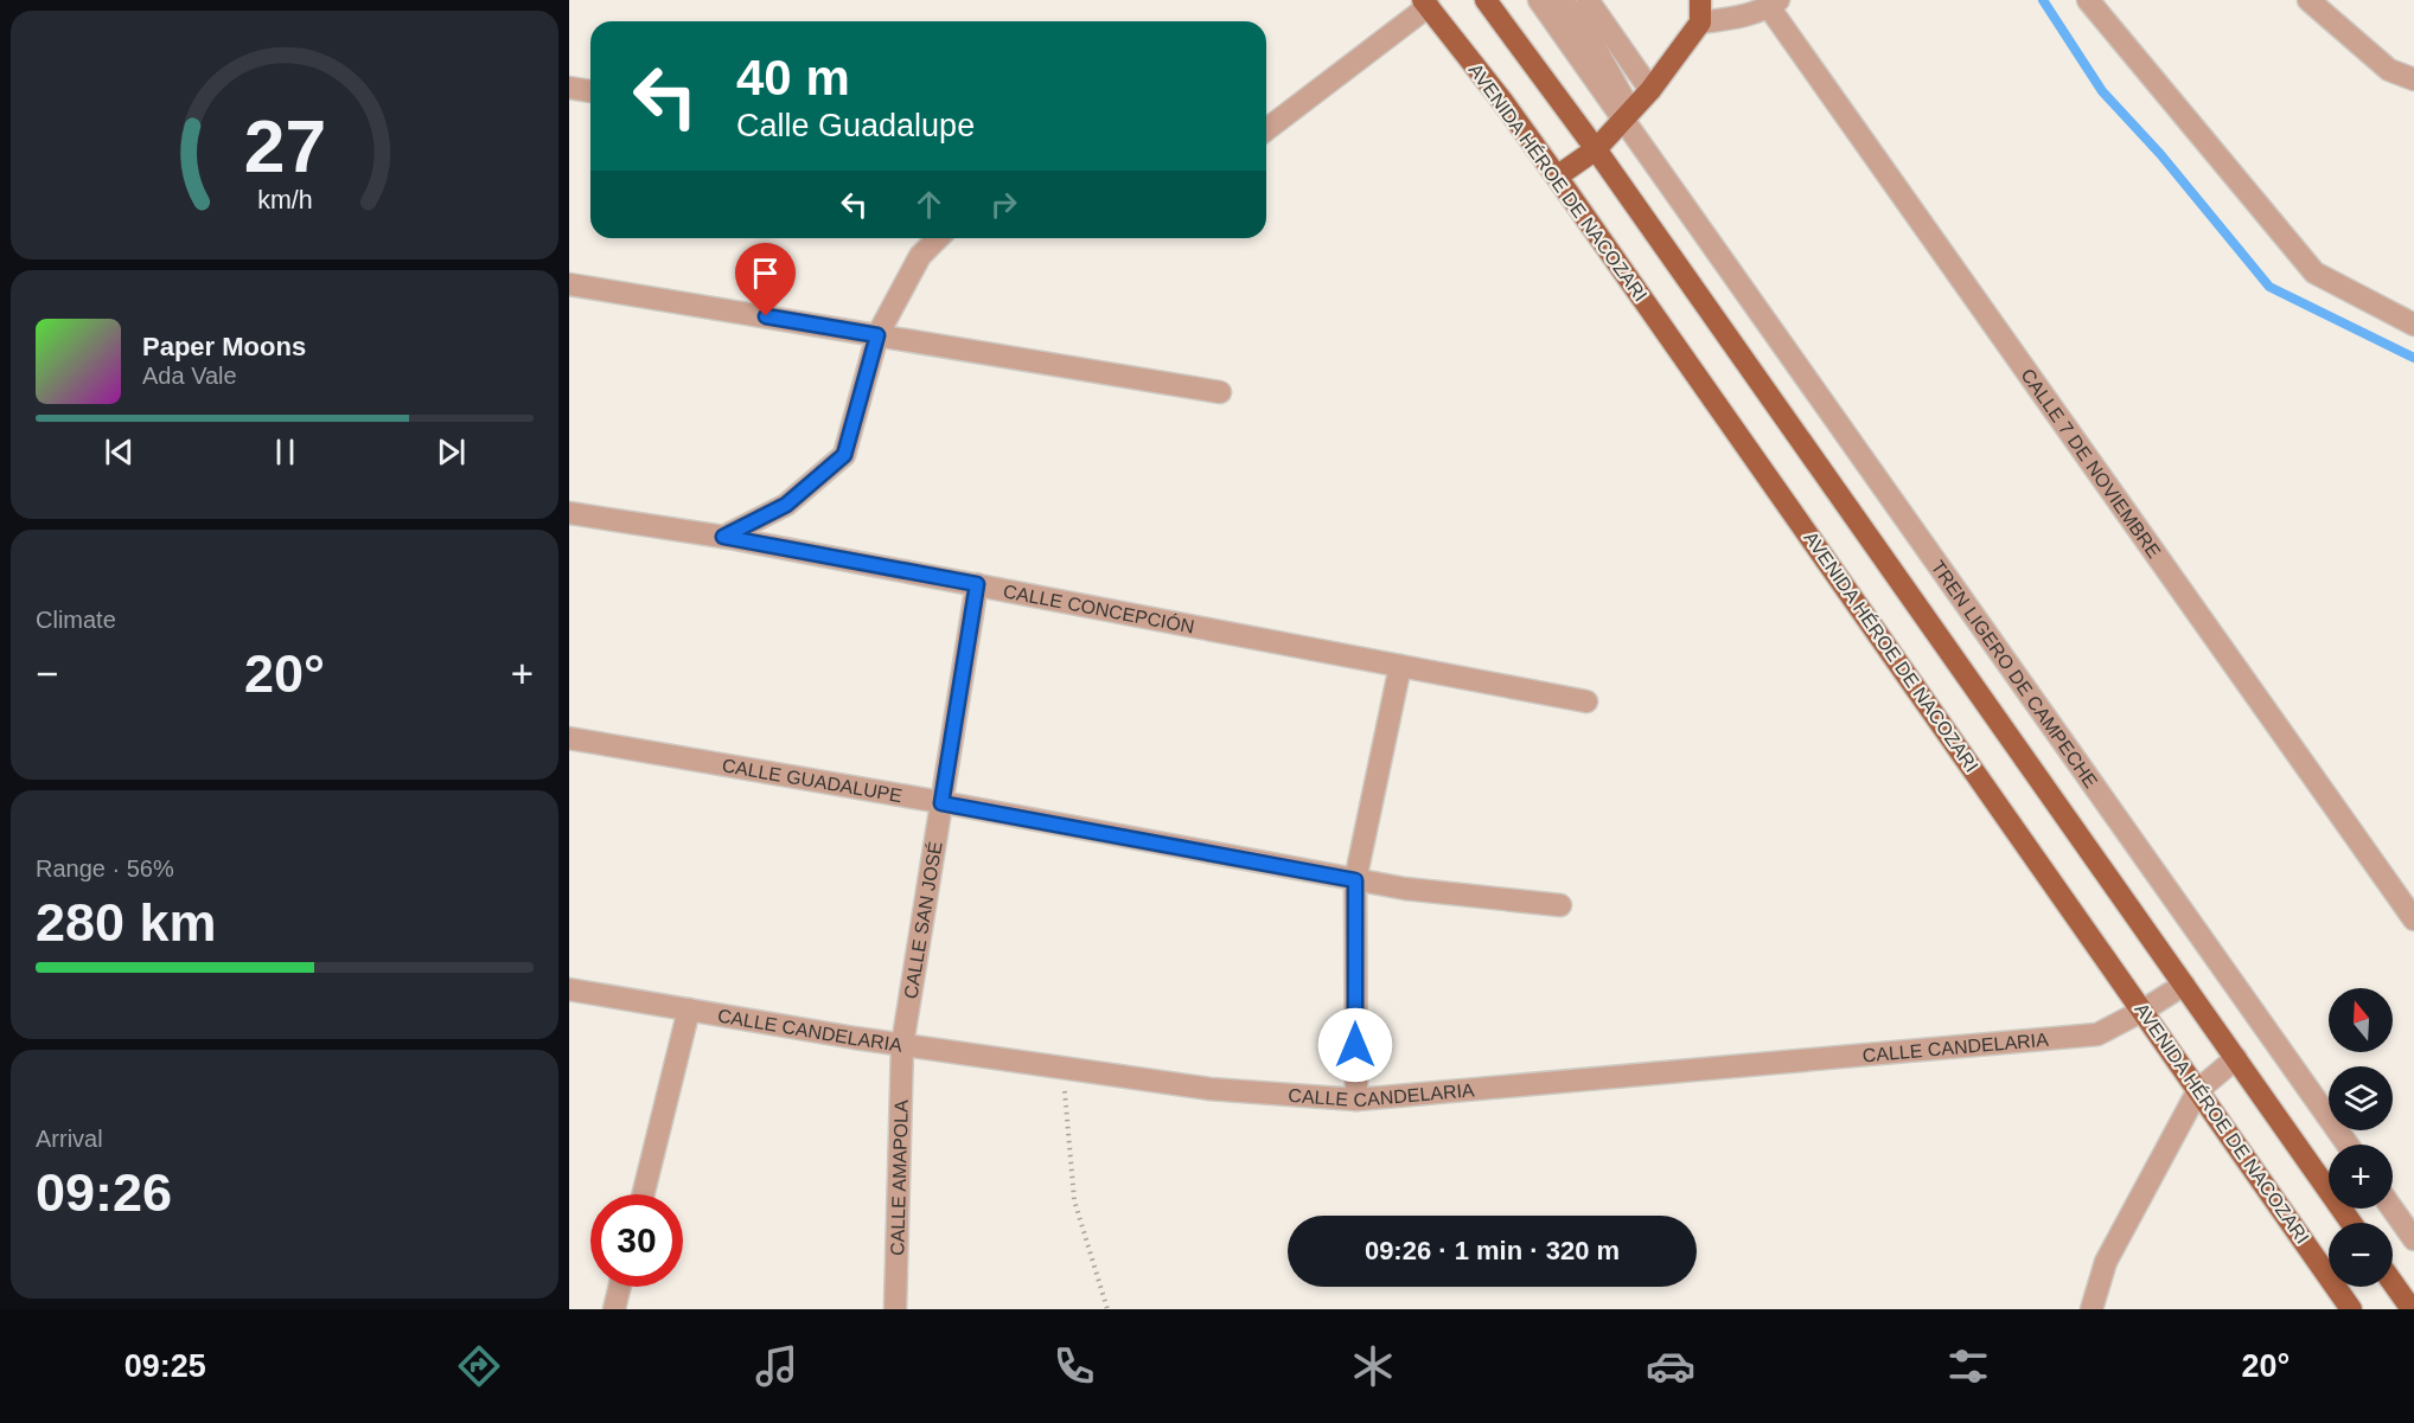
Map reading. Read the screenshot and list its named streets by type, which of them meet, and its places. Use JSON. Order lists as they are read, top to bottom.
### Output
{
  "streets": {
    "main road": ["AVENIDA HÉROE DE NACOZARI"],
    "street": [
      "CALLE 7 DE NOVIEMBRE",
      "CALLE CONCEPCIÓN",
      "TREN LIGERO DE CAMPECHE",
      "CALLE GUADALUPE",
      "CALLE SAN JOSÉ",
      "CALLE CANDELARIA",
      "CALLE AMAPOLA"
    ]
  },
  "crossings": [
    ["AVENIDA HÉROE DE NACOZARI", "CALLE CANDELARIA"],
    ["CALLE CONCEPCIÓN", "CALLE SAN JOSÉ"],
    ["CALLE GUADALUPE", "CALLE SAN JOSÉ"],
    ["CALLE SAN JOSÉ", "CALLE CANDELARIA"],
    ["CALLE SAN JOSÉ", "CALLE AMAPOLA"],
    ["CALLE CANDELARIA", "CALLE AMAPOLA"]
  ],
  "north": "top",
  "page": {
    "turn": ["40 m", "Calle Guadalupe"],
    "song": ["Paper Moons", "Ada Vale"],
    "tile": [
      "Climate",
      ["Range · 56%", "280 km"],
      ["Arrival", "09:26"]
    ],
    "heat": ["−", "20°", "+"],
    "map_buttons": ["+", "−"],
    "limit": "30",
    "trip": "09:26 · 1 min · 320 m",
    "tabs": ["09:25", "20°"],
    "gauge": ["27", "km/h"]
  }
}
